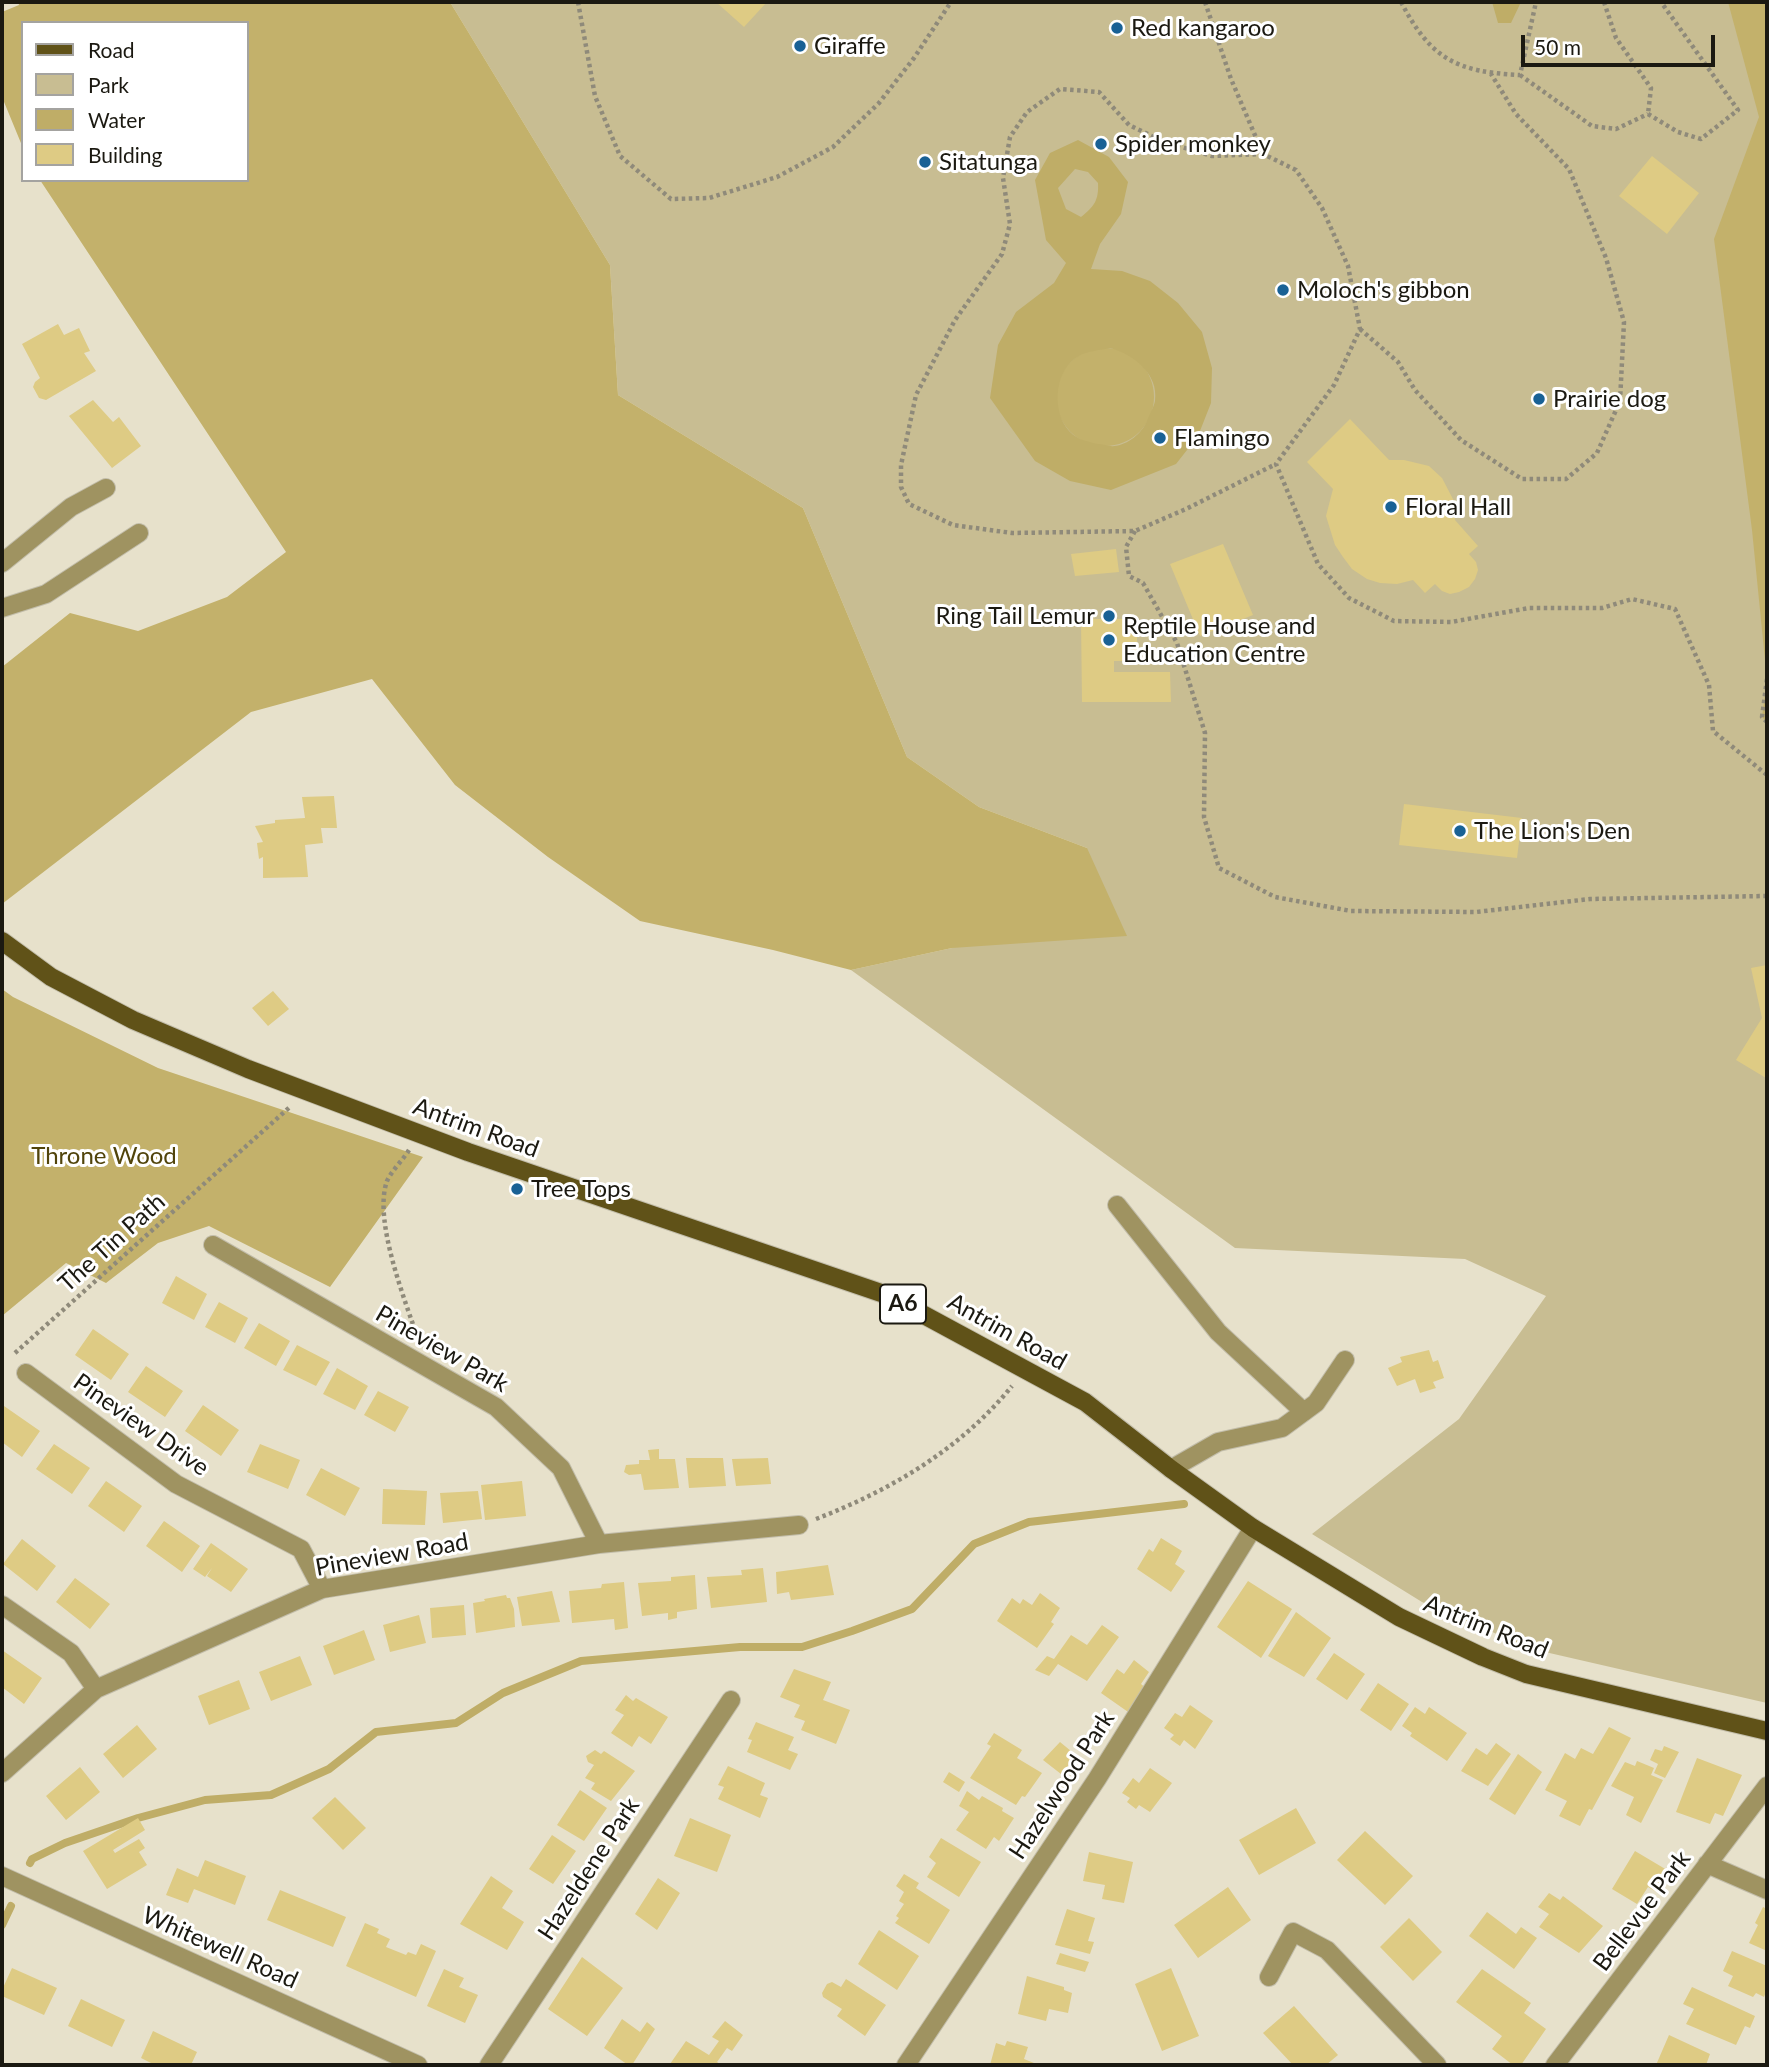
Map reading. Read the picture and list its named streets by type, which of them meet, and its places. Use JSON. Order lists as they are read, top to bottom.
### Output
{
  "streets": {
    "main road": ["Antrim Road", "A6"],
    "street": [
      "Pineview Park",
      "Pineview Drive",
      "Pineview Road",
      "Hazelwood Park",
      "Hazeldene Park",
      "Bellevue Park",
      "Whitewell Road"
    ],
    "path": ["The Tin Path"]
  },
  "crossings": [
    ["Antrim Road", "The Tin Path"],
    ["Antrim Road", "Hazelwood Park"],
    ["Pineview Park", "Pineview Road"],
    ["Pineview Drive", "Pineview Road"]
  ],
  "parks": ["Throne Wood"],
  "places": [
    "Red kangaroo",
    "Giraffe",
    "Spider monkey",
    "Sitatunga",
    "Moloch's gibbon",
    "Prairie dog",
    "Flamingo",
    "Floral Hall",
    "Ring Tail Lemur",
    "Reptile House and Education Centre",
    "The Lion's Den",
    "Tree Tops"
  ],
  "legend": [
    "Road",
    "Park",
    "Water",
    "Building"
  ],
  "scale_bar": "50 m"
}
